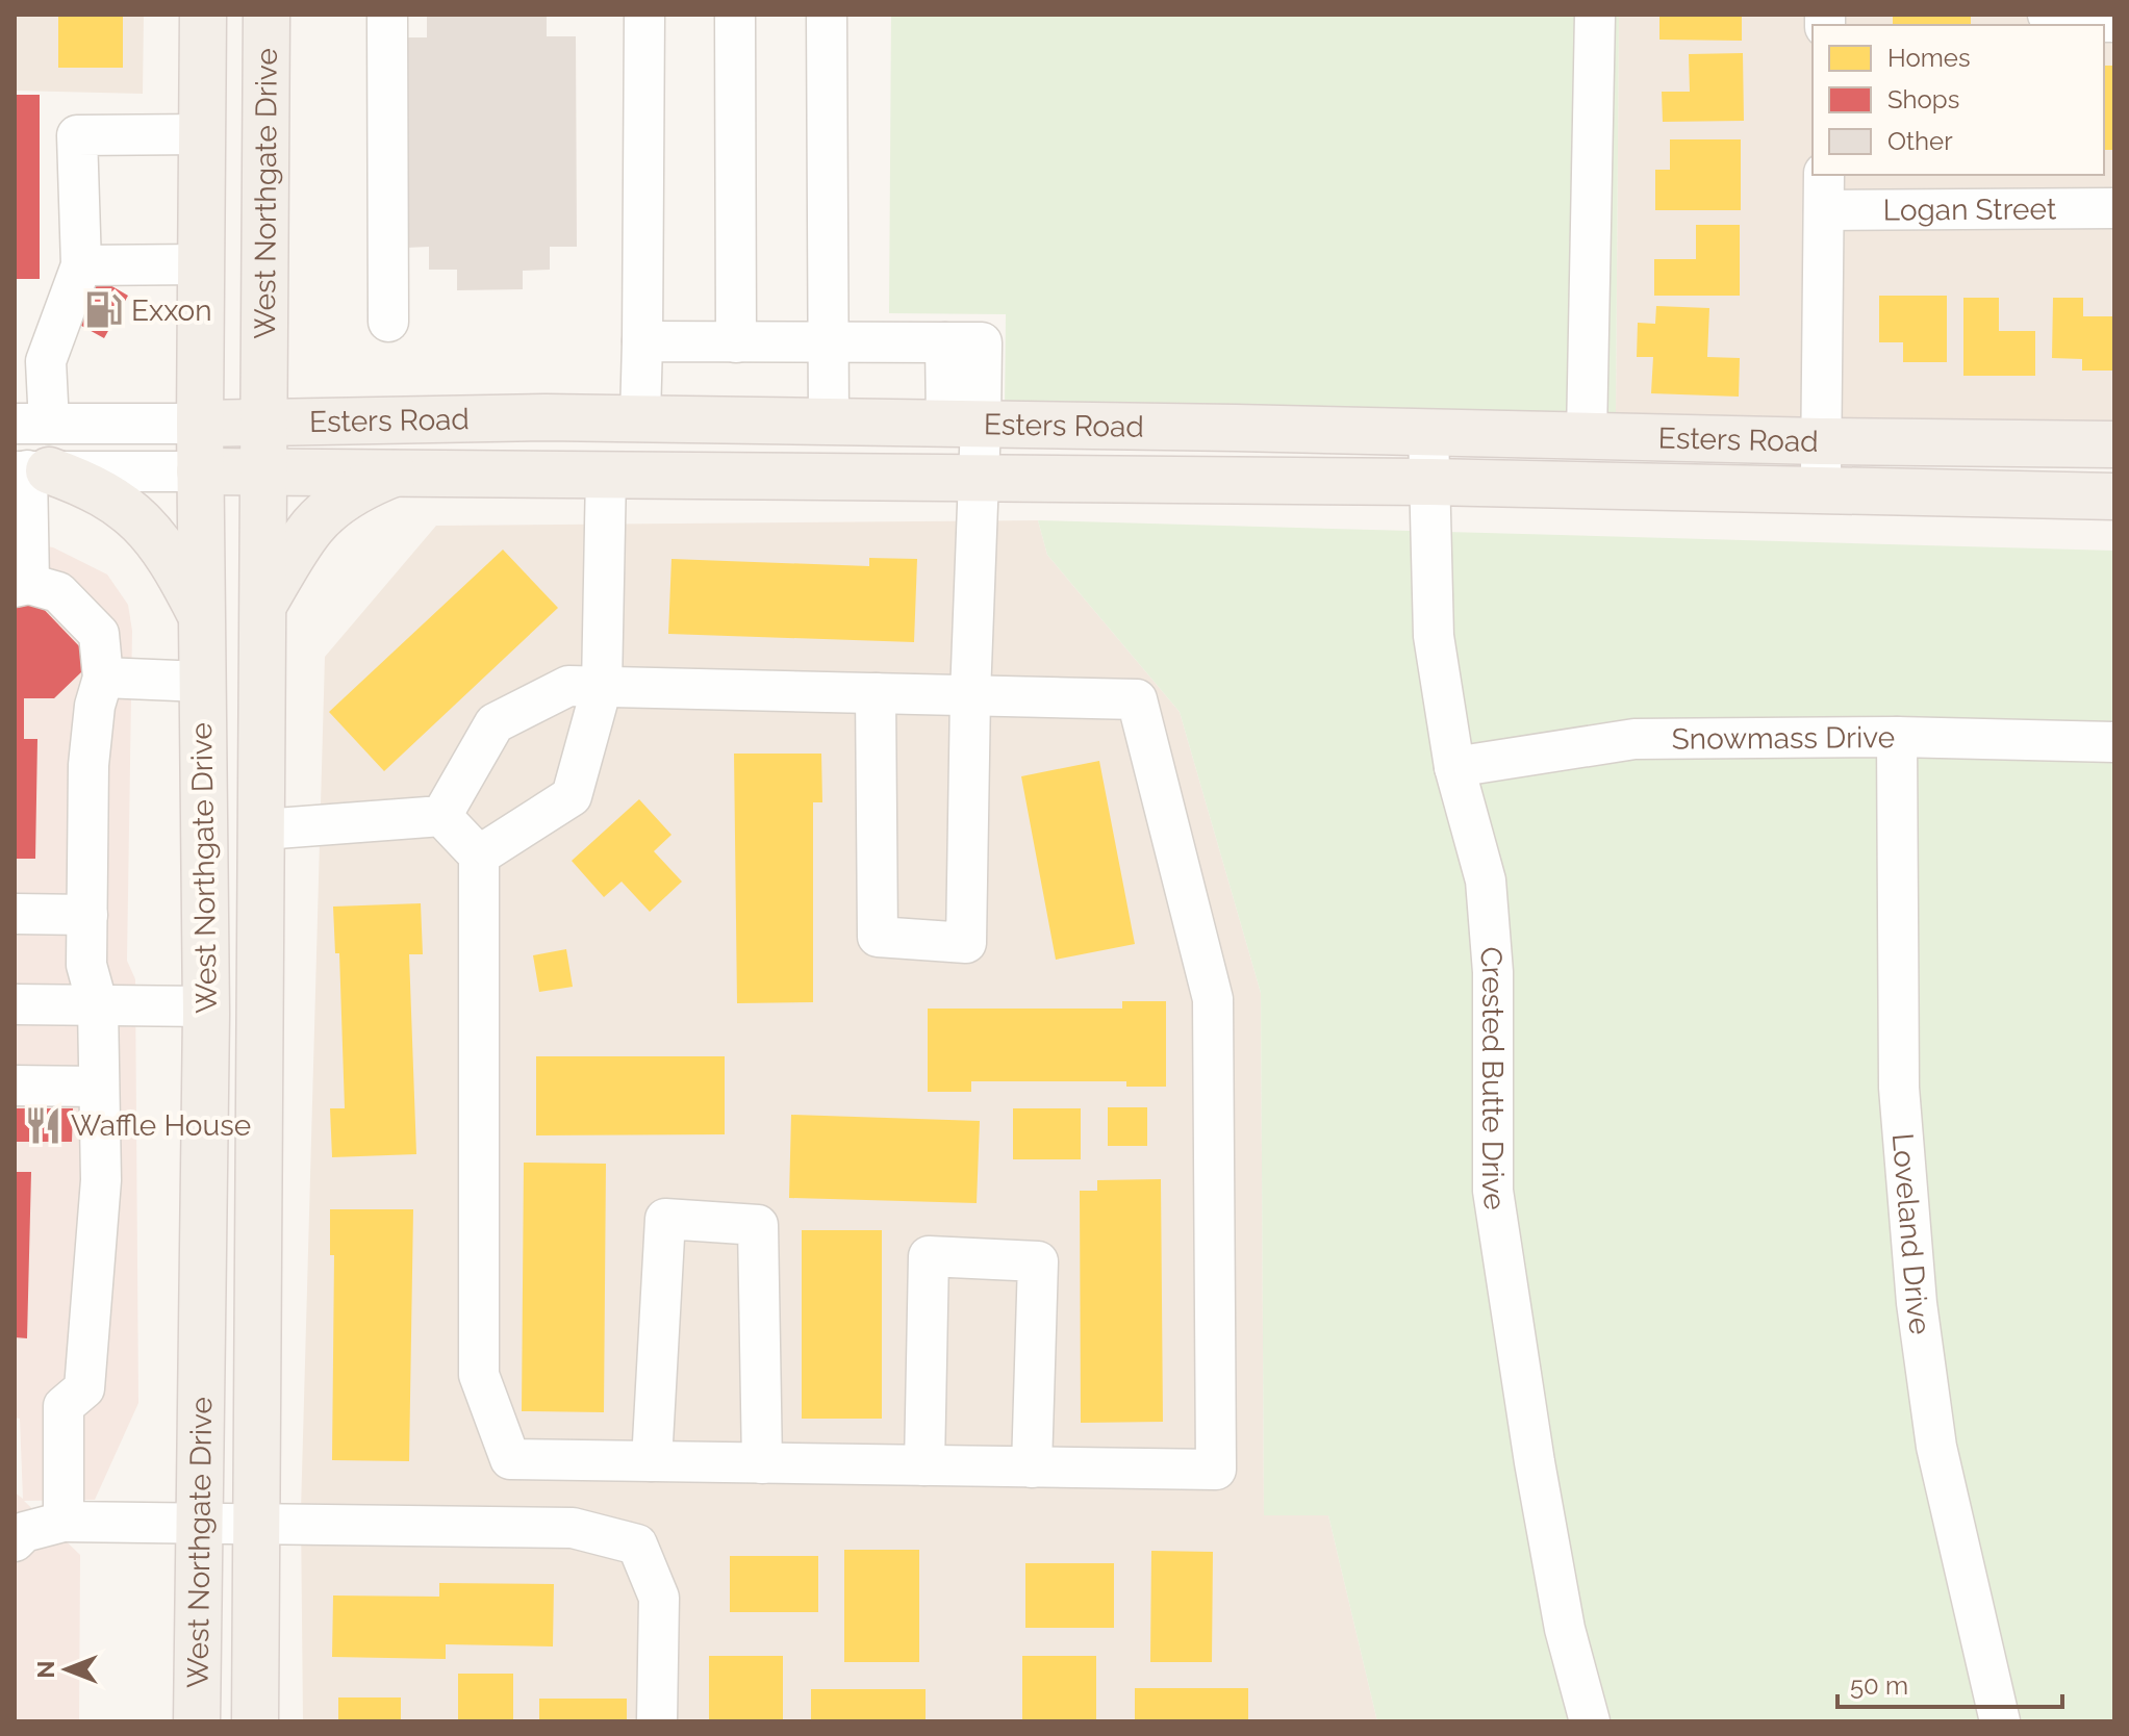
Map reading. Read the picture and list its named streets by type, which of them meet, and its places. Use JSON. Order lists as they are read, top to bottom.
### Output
{
  "streets": {
    "main road": ["West Northgate Drive", "Esters Road"],
    "street": [
      "Logan Street",
      "Snowmass Drive",
      "Crested Butte Drive",
      "Loveland Drive"
    ]
  },
  "crossings": [
    ["West Northgate Drive", "Esters Road"],
    ["Esters Road", "Crested Butte Drive"],
    ["Snowmass Drive", "Crested Butte Drive"],
    ["Snowmass Drive", "Loveland Drive"]
  ],
  "places": {
    "fuel station": ["Exxon"],
    "restaurant": ["Waffle House"]
  },
  "legend": ["Homes", "Shops", "Other"],
  "scale_bar": "50 m",
  "north": "left"
}
